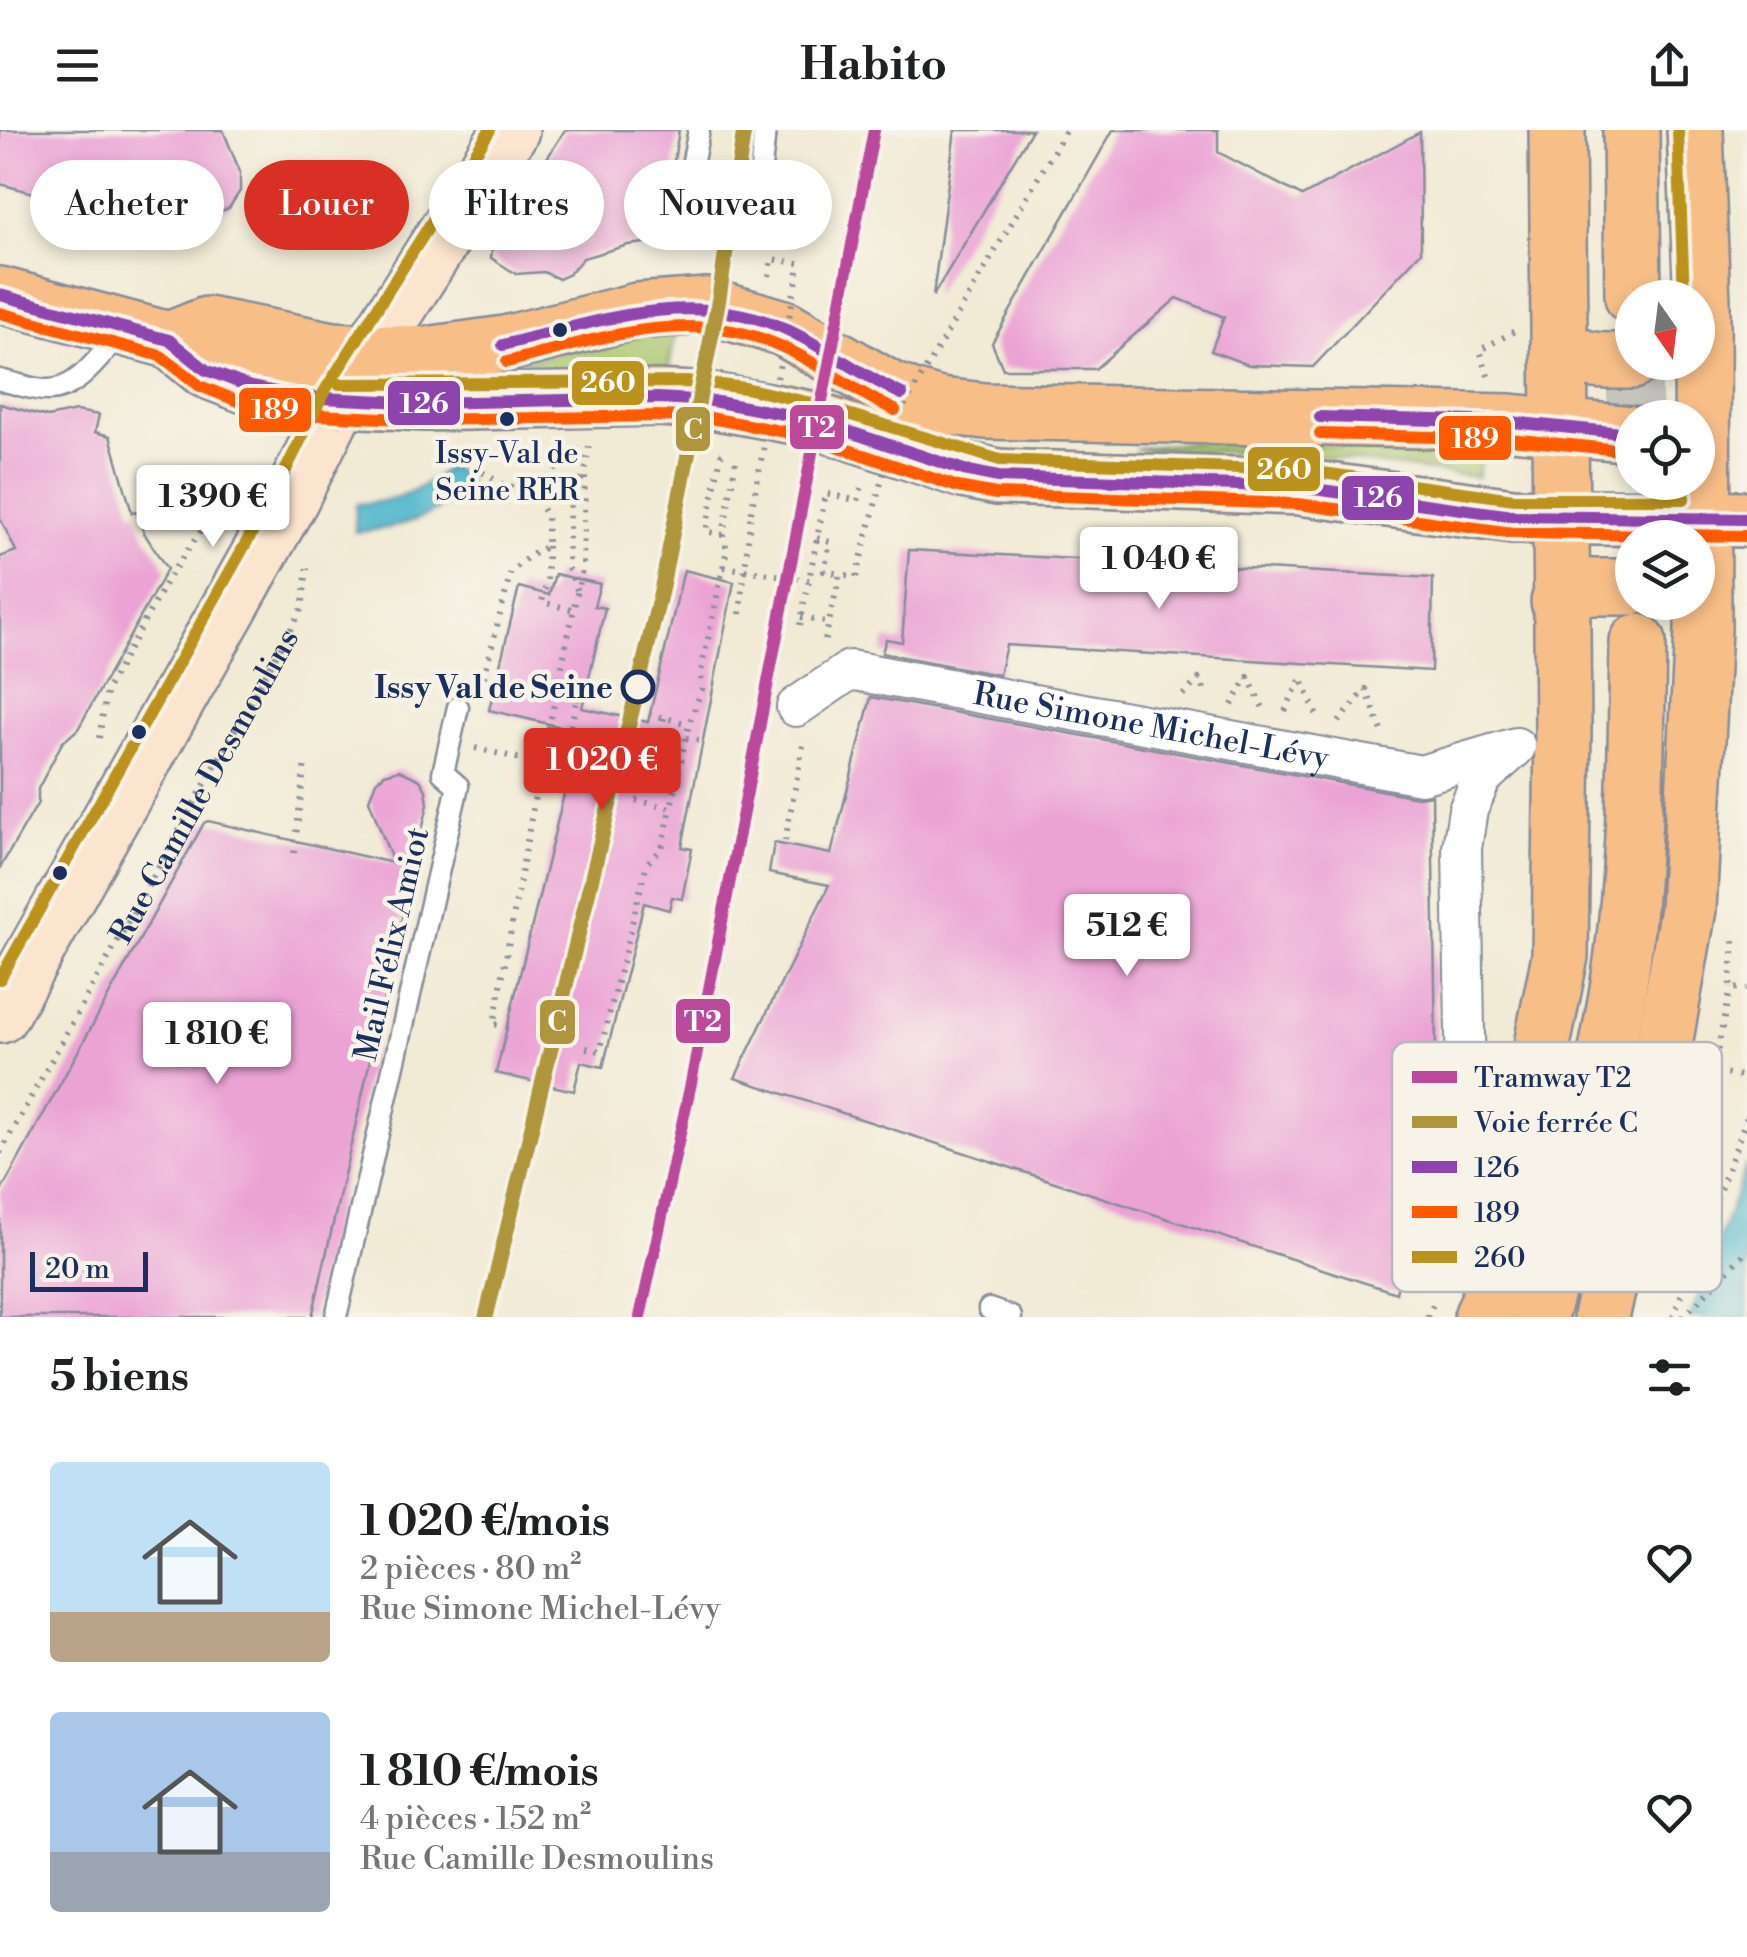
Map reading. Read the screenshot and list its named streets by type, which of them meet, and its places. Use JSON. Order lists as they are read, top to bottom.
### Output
{
  "streets": {
    "street": ["Rue Simone Michel-Lévy", "Rue Camille Desmoulins"],
    "lane": ["Mail Félix Amiot"]
  },
  "places": ["Issy-Val de Seine RER", "Issy Val de Seine"],
  "lines": [
    "tram line T2",
    "rail line C",
    "transit line 260",
    "transit line 126",
    "transit line 189"
  ],
  "legend": [
    "Tramway T2",
    "Voie ferrée C",
    "126",
    "189",
    "260"
  ],
  "scale_bar": "20 m",
  "north": "bottom",
  "page": {
    "header": "Habito",
    "chip": [
      "Acheter",
      "Louer",
      "Filtres",
      "Nouveau"
    ],
    "price": [
      "1 390 €",
      "1 040 €",
      "1 020 €",
      "512 €",
      "1 810 €"
    ],
    "scale": "20 m",
    "heading": "5 biens",
    "list": [
      {
        "name": "1 020 €/mois",
        "note": "2 pièces · 80 m² · Rue Simone Michel-Lévy"
      },
      {
        "name": "1 810 €/mois",
        "note": "4 pièces · 152 m² · Rue Camille Desmoulins"
      }
    ]
  }
}
